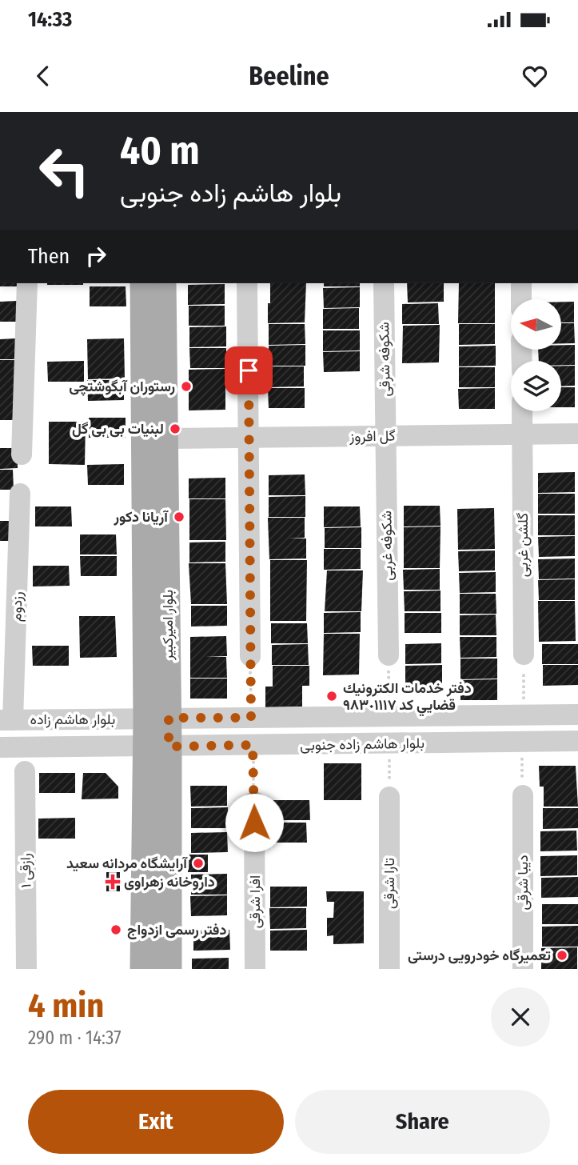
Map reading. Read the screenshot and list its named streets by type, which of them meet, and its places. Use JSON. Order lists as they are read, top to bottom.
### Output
{
  "streets": {
    "main road": ["بلوار امیرکبیر"],
    "street": [
      "شکوفه شرقی",
      "گل افروز",
      "گلشن غربی",
      "شکوفه غربی",
      "رزدوم",
      "بلوار هاشم زاده",
      "بلوار هاشم زاده جنوبی",
      "رازقی ۱",
      "دیبا شرقی",
      "تارا شرقی",
      "افرا شرقی"
    ]
  },
  "crossings": [
    ["شکوفه شرقی", "گل افروز"],
    ["شکوفه شرقی", "شکوفه غربی"],
    ["گل افروز", "گلشن غربی"],
    ["گل افروز", "شکوفه غربی"],
    ["گل افروز", "بلوار امیرکبیر"],
    ["رزدوم", "بلوار هاشم زاده"],
    ["بلوار امیرکبیر", "بلوار هاشم زاده"],
    ["بلوار امیرکبیر", "بلوار هاشم زاده جنوبی"],
    ["بلوار هاشم زاده", "بلوار هاشم زاده جنوبی"]
  ],
  "places": {
    "other": [
      "رستوران آبگوشتچی",
      "لبنیات بی بی گل",
      "آریانا دکور",
      "دفتر خدمات الكترونيك قضايي كد ٩٨٣٠١١١٧",
      "آرایشگاه مردانه سعید",
      "دفتر رسمی ازدواج",
      "تعمیرگاه خودرویی درستی"
    ],
    "health": ["داروخانه زهراوی"]
  },
  "north": "left",
  "page": {
    "status": "14:33",
    "header": "Beeline",
    "turn": ["40 m", "بلوار هاشم زاده جنوبی"],
    "then": "Then",
    "heading": ["4 min", "290 m · 14:37"],
    "buttons": ["Exit", "Share"]
  }
}
